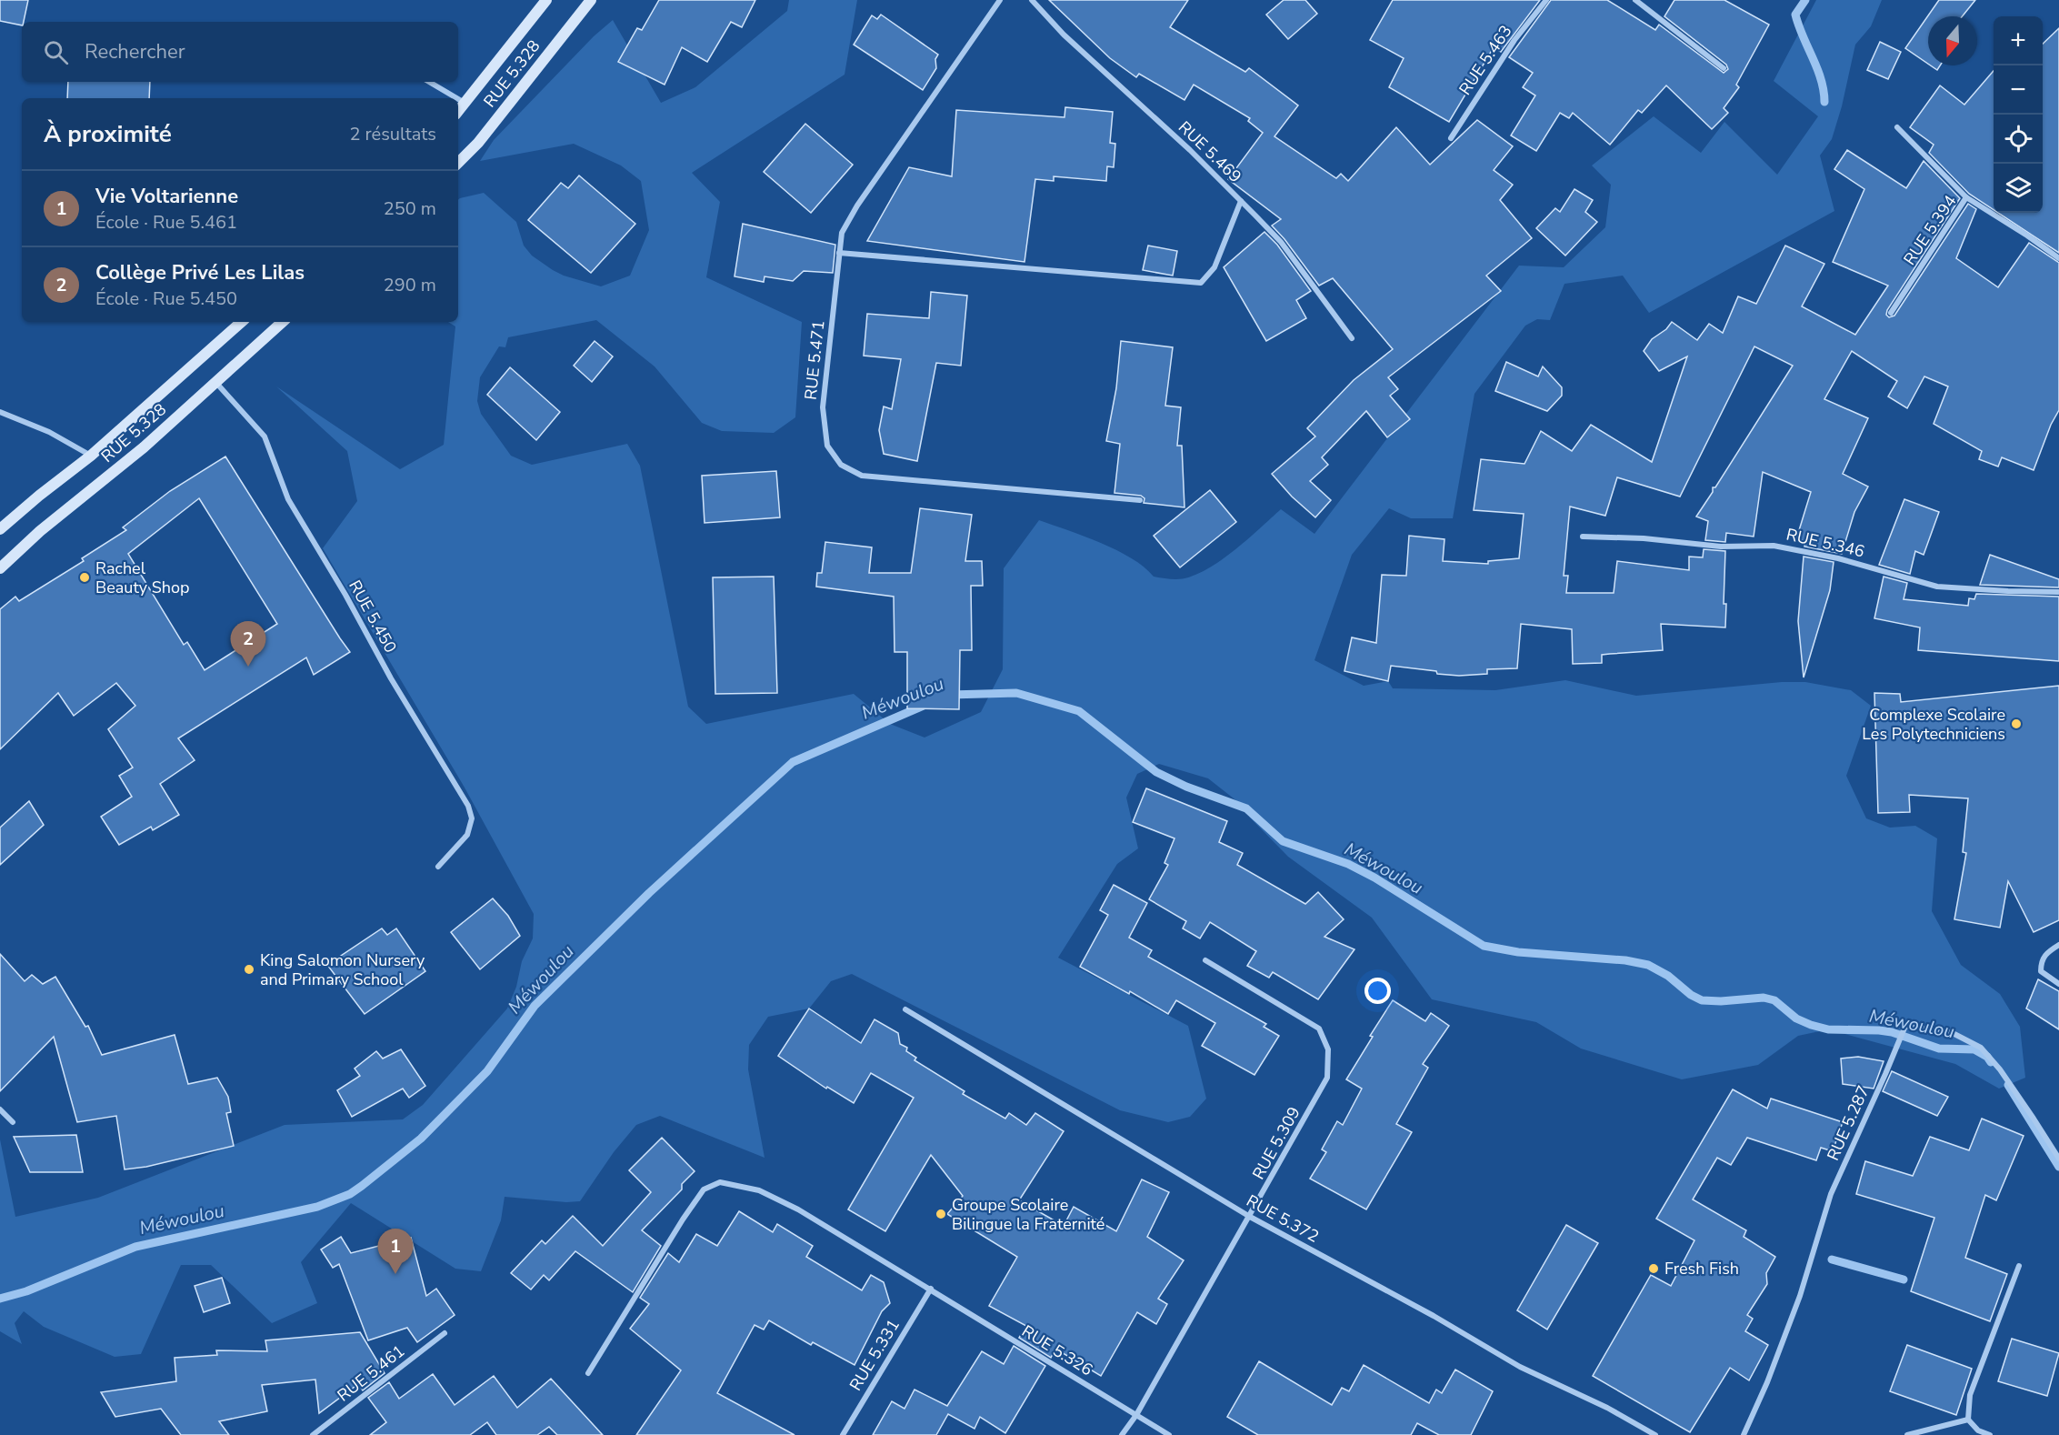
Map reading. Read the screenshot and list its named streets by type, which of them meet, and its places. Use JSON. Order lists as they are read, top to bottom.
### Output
{
  "streets": {
    "main road": ["RUE 5.328"],
    "street": [
      "RUE 5.463",
      "RUE 5.469",
      "RUE 5.394",
      "RUE 5.471",
      "RUE 5.346",
      "RUE 5.450",
      "RUE 5.287",
      "RUE 5.309",
      "RUE 5.372",
      "RUE 5.326",
      "RUE 5.331",
      "RUE 5.461"
    ]
  },
  "crossings": [
    ["RUE 5.328", "RUE 5.450"],
    ["RUE 5.309", "RUE 5.372"],
    ["RUE 5.309", "RUE 5.326"],
    ["RUE 5.326", "RUE 5.331"]
  ],
  "water": ["Méwoulou"],
  "places": [
    "Rachel Beauty Shop",
    "Complexe Scolaire Les Polytechniciens",
    "King Salomon Nursery and Primary School",
    "Groupe Scolaire Bilingue la Fraternité",
    "Fresh Fish"
  ],
  "north": "bottom",
  "page": {
    "map_buttons": ["+", "−"],
    "search": "Rechercher",
    "heading": ["À proximité", "2 résultats"],
    "list": [
      {
        "mark": "1",
        "name": "Vie Voltarienne",
        "note": "École · Rue 5.461",
        "value": "250 m"
      },
      {
        "mark": "2",
        "name": "Collège Privé Les Lilas",
        "note": "École · Rue 5.450",
        "value": "290 m"
      }
    ],
    "pins": ["2", "1"]
  }
}
